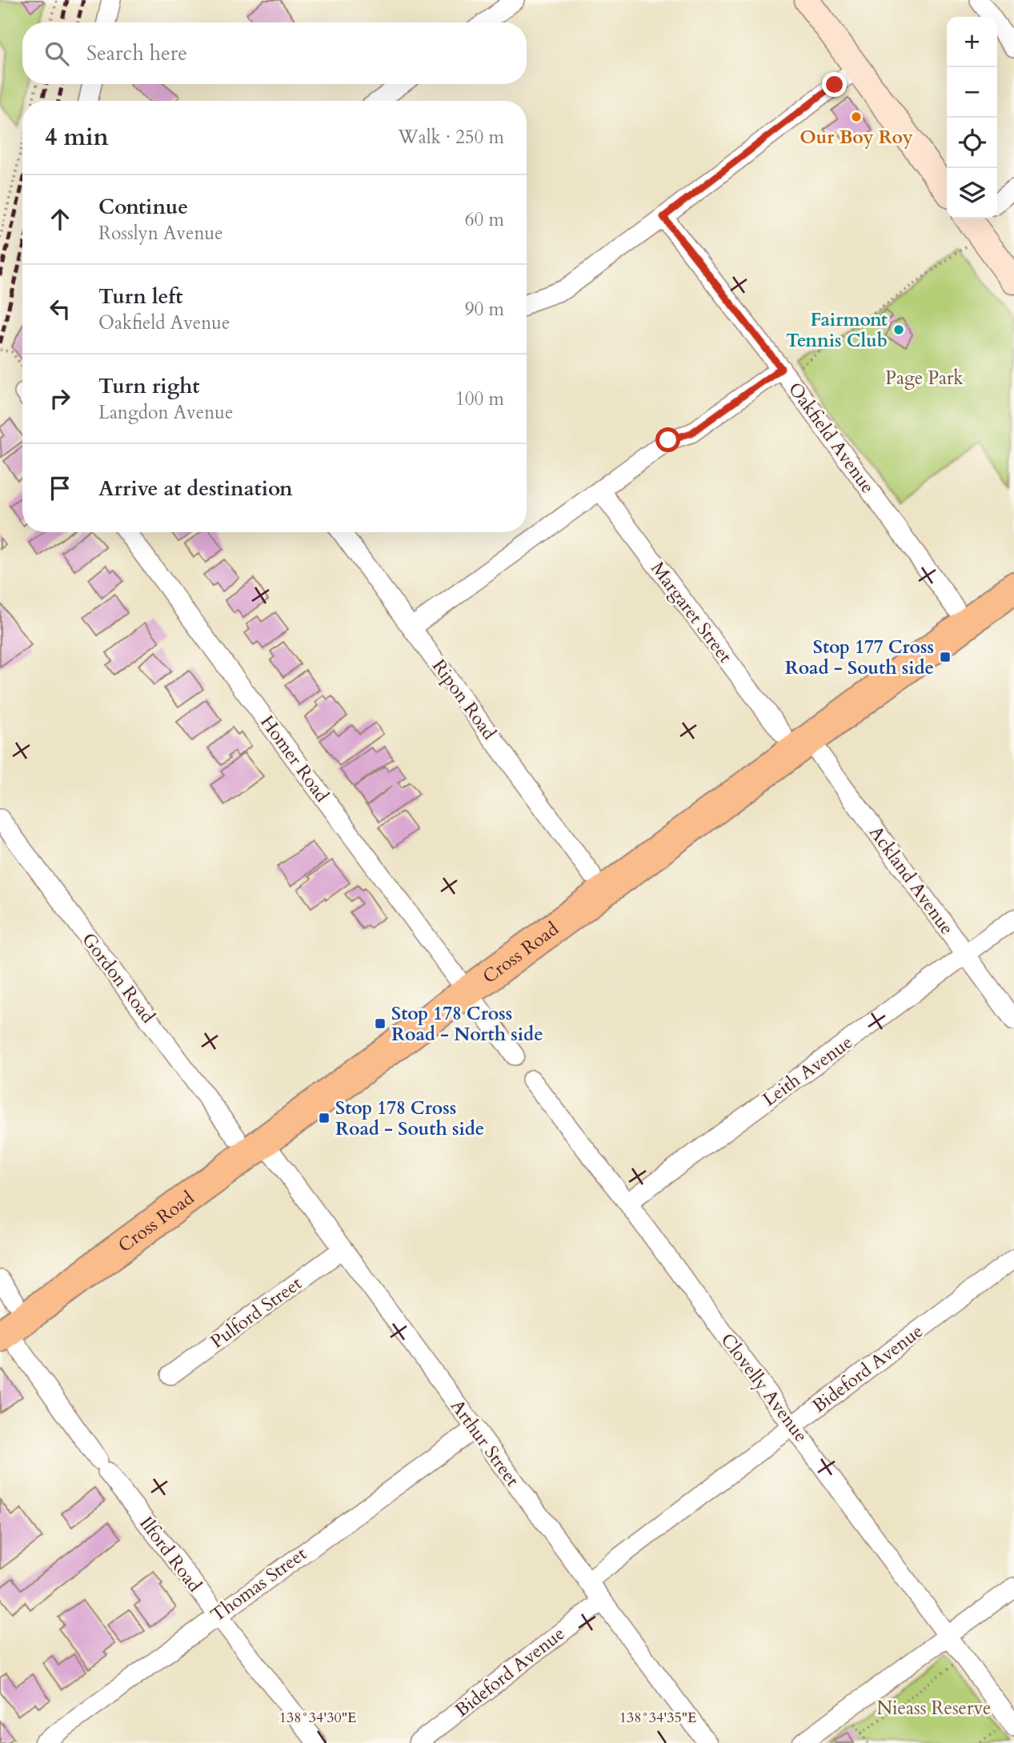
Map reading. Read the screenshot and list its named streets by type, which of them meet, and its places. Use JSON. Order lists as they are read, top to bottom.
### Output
{
  "streets": {
    "highway": ["Cross Road"],
    "street": [
      "Oakfield Avenue",
      "Margaret Street",
      "Ripon Road",
      "Homer Road",
      "Ackland Avenue",
      "Gordon Road",
      "Leith Avenue",
      "Pulford Street",
      "Bideford Avenue",
      "Clovelly Avenue",
      "Arthur Street",
      "Ilford Road",
      "Thomas Street"
    ]
  },
  "crossings": [
    ["Oakfield Avenue", "Cross Road"],
    ["Margaret Street", "Ackland Avenue"],
    ["Margaret Street", "Cross Road"],
    ["Ripon Road", "Cross Road"],
    ["Homer Road", "Cross Road"],
    ["Ackland Avenue", "Cross Road"],
    ["Ackland Avenue", "Leith Avenue"],
    ["Cross Road", "Gordon Road"],
    ["Cross Road", "Arthur Street"],
    ["Cross Road", "Ilford Road"],
    ["Gordon Road", "Arthur Street"],
    ["Leith Avenue", "Clovelly Avenue"],
    ["Pulford Street", "Arthur Street"],
    ["Bideford Avenue", "Clovelly Avenue"],
    ["Bideford Avenue", "Arthur Street"],
    ["Arthur Street", "Thomas Street"],
    ["Ilford Road", "Thomas Street"]
  ],
  "parks": ["Page Park", "Nieass Reserve"],
  "places": {
    "other": ["Our Boy Roy", "Fairmont Tennis Club"],
    "transit": ["Stop 177 Cross Road - South side", "Stop 178 Cross Road - North side", "Stop 178 Cross Road - South side"]
  },
  "page": {
    "map_buttons": ["+", "−"],
    "search": "Search here",
    "heading": ["4 min", "Walk · 250 m"],
    "list": [
      ["Continue", "Rosslyn Avenue", "60 m"],
      ["Turn left", "Oakfield Avenue", "90 m"],
      ["Turn right", "Langdon Avenue", "100 m"],
      "Arrive at destination"
    ]
  },
  "coordinates": ["138°34'30\"E", "138°34'35\"E"]
}
